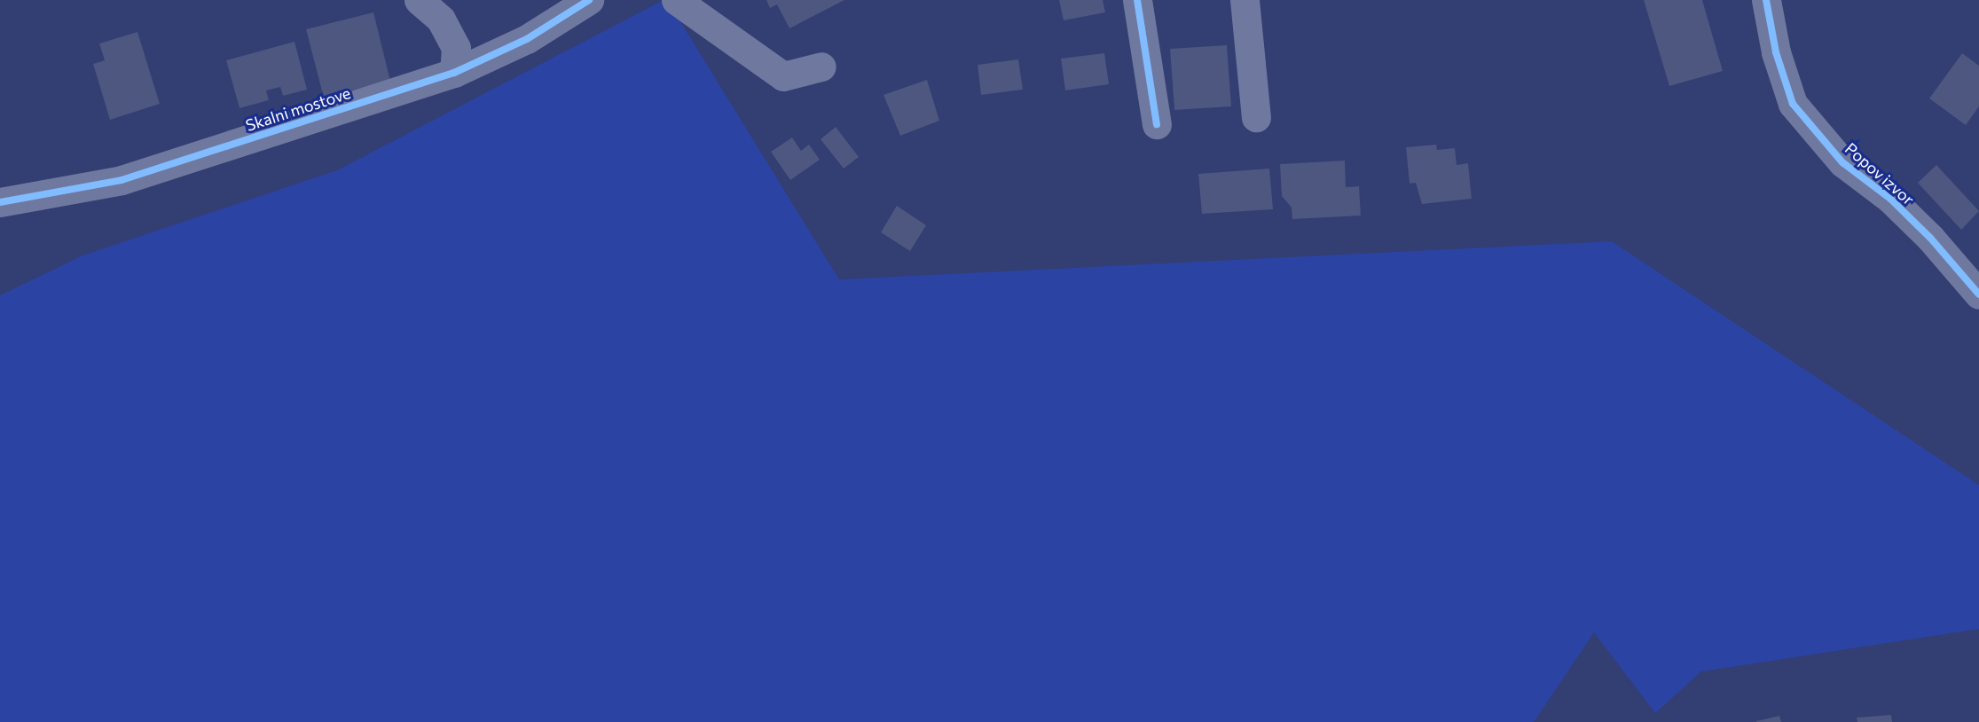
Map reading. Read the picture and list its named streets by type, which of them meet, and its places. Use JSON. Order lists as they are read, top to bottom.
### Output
{
  "streets": {
    "street": ["Skalni mostove", "Popov izvor"]
  }
}
